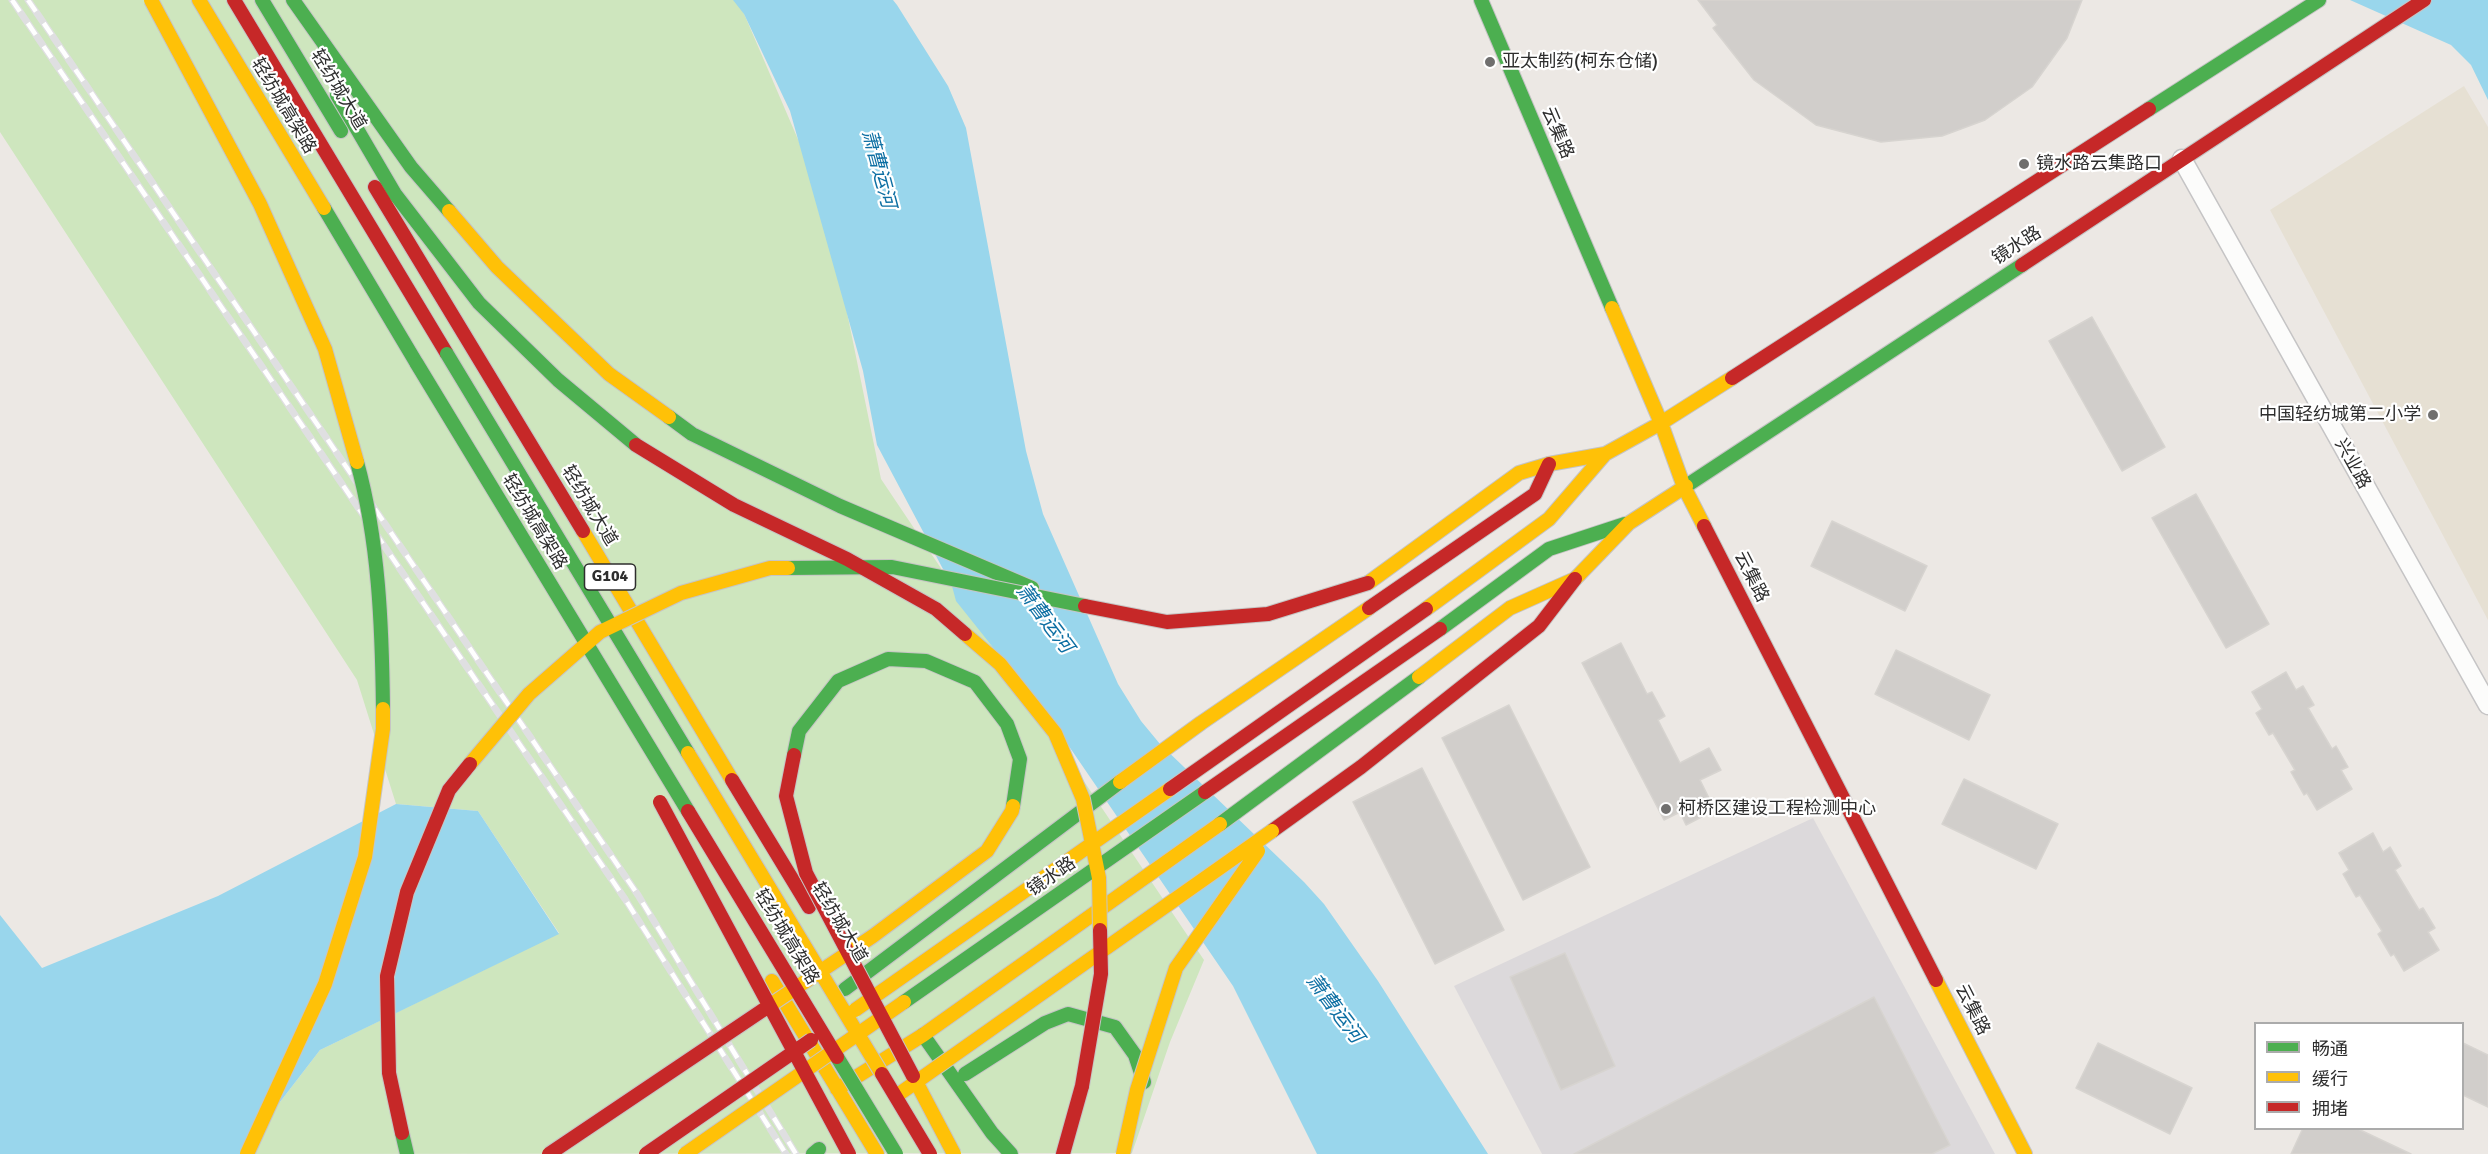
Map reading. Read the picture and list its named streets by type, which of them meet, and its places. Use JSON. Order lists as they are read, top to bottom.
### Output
{
  "streets": {
    "main road": [
      "轻纺城大道",
      "轻纺城高架路",
      "云集路",
      "镜水路",
      "G104"
    ],
    "street": ["兴业路"]
  },
  "crossings": [
    ["云集路", "镜水路"],
    ["镜水路", "兴业路"]
  ],
  "water": ["萧曹运河"],
  "places": [
    "亚太制药(柯东仓储)",
    "镜水路云集路口",
    "中国轻纺城第二小学",
    "柯桥区建设工程检测中心"
  ],
  "legend": ["畅通", "缓行", "拥堵"]
}
